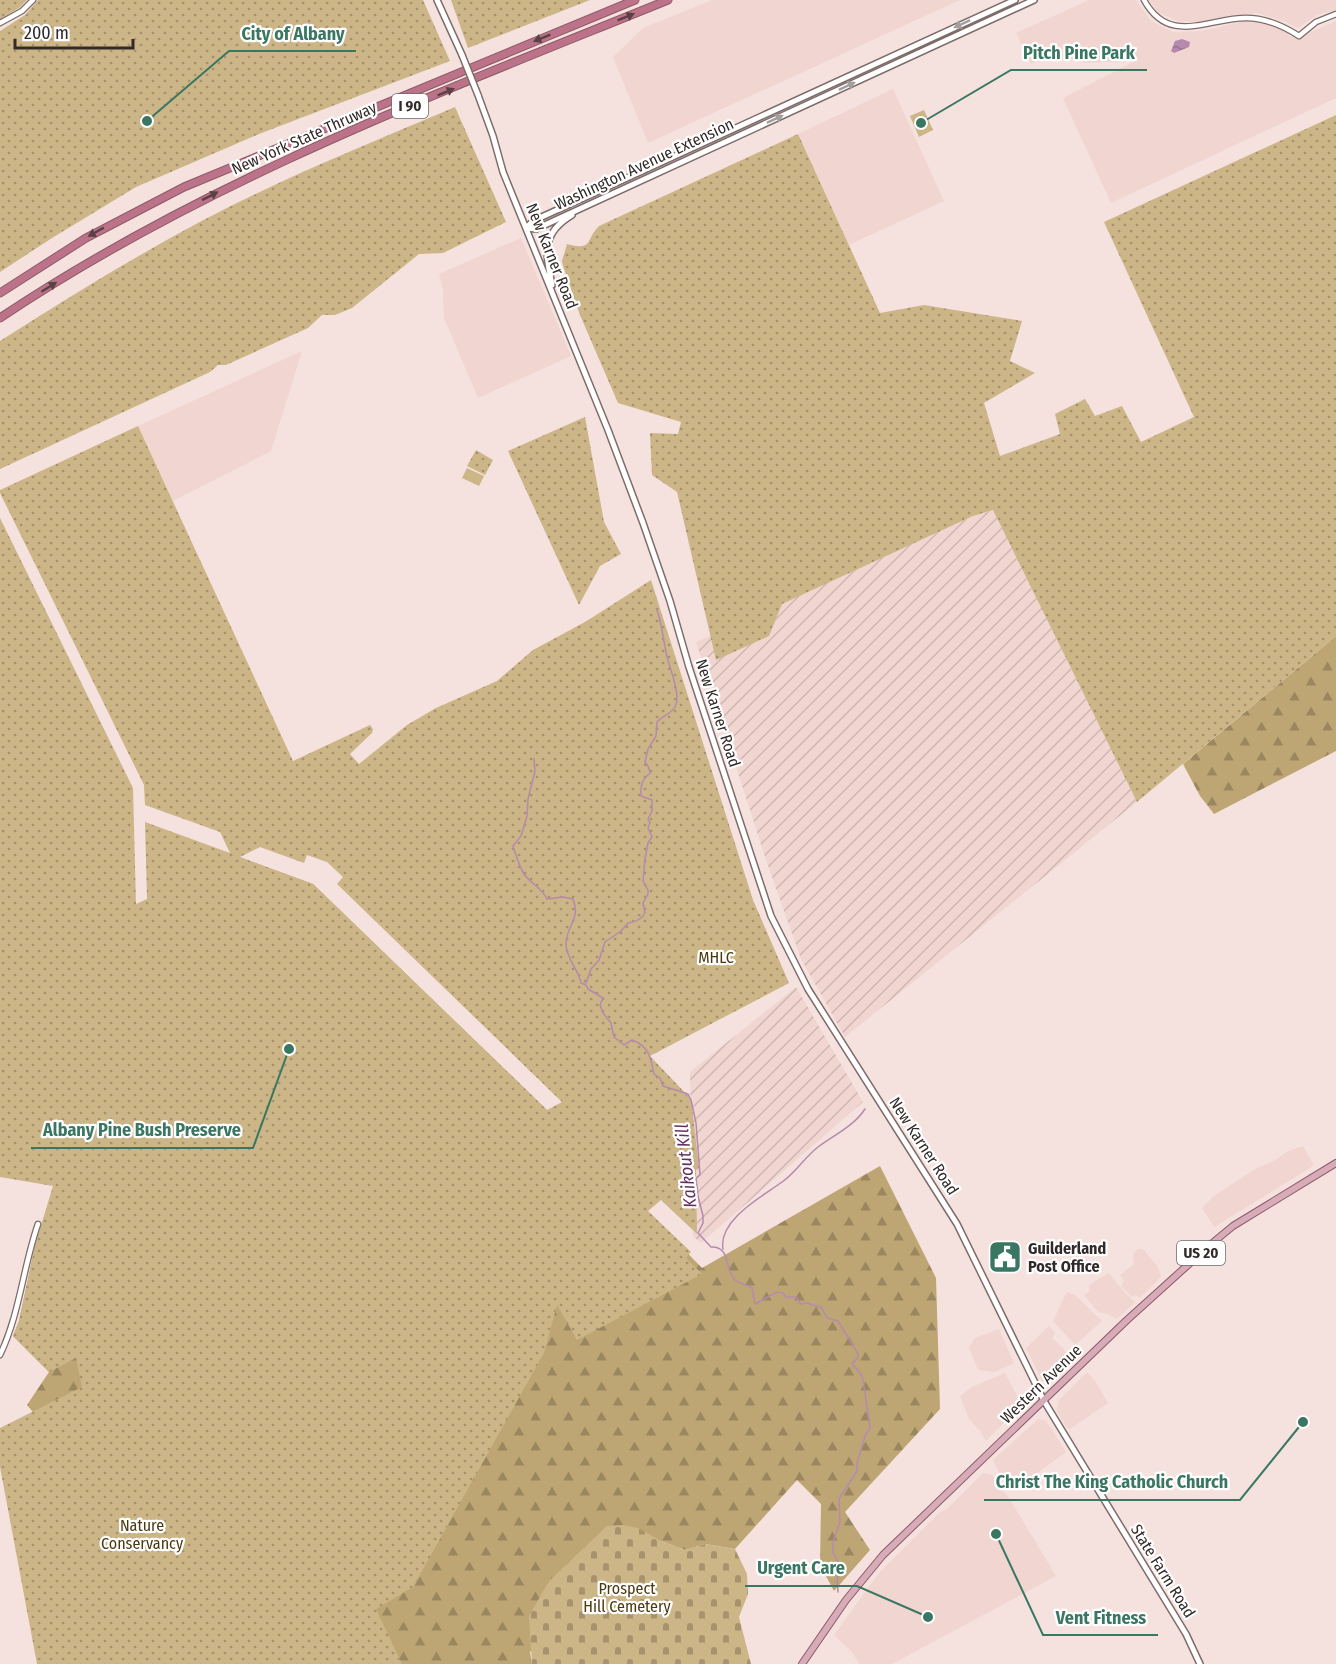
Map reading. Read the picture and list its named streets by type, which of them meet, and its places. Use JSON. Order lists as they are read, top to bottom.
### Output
{
  "streets": {
    "highway": ["I 90", "New York State Thruway"],
    "main road": [
      "Washington Avenue Extension",
      "New Karner Road",
      "US 20",
      "Western Avenue",
      "State Farm Road"
    ]
  },
  "crossings": [
    ["Washington Avenue Extension", "New Karner Road"],
    ["New Karner Road", "Western Avenue"],
    ["New Karner Road", "State Farm Road"],
    ["Western Avenue", "State Farm Road"]
  ],
  "water": ["Kaikout Kill"],
  "parks": ["MHLC", "Nature Conservancy", "Prospect Hill Cemetery"],
  "places": {
    "other": [
      "City of Albany",
      "Pitch Pine Park",
      "Albany Pine Bush Preserve",
      "Christ The King Catholic Church",
      "Vent Fitness",
      "Urgent Care"
    ],
    "public building": ["Guilderland Post Office"]
  },
  "scale_bar": "200 m"
}
